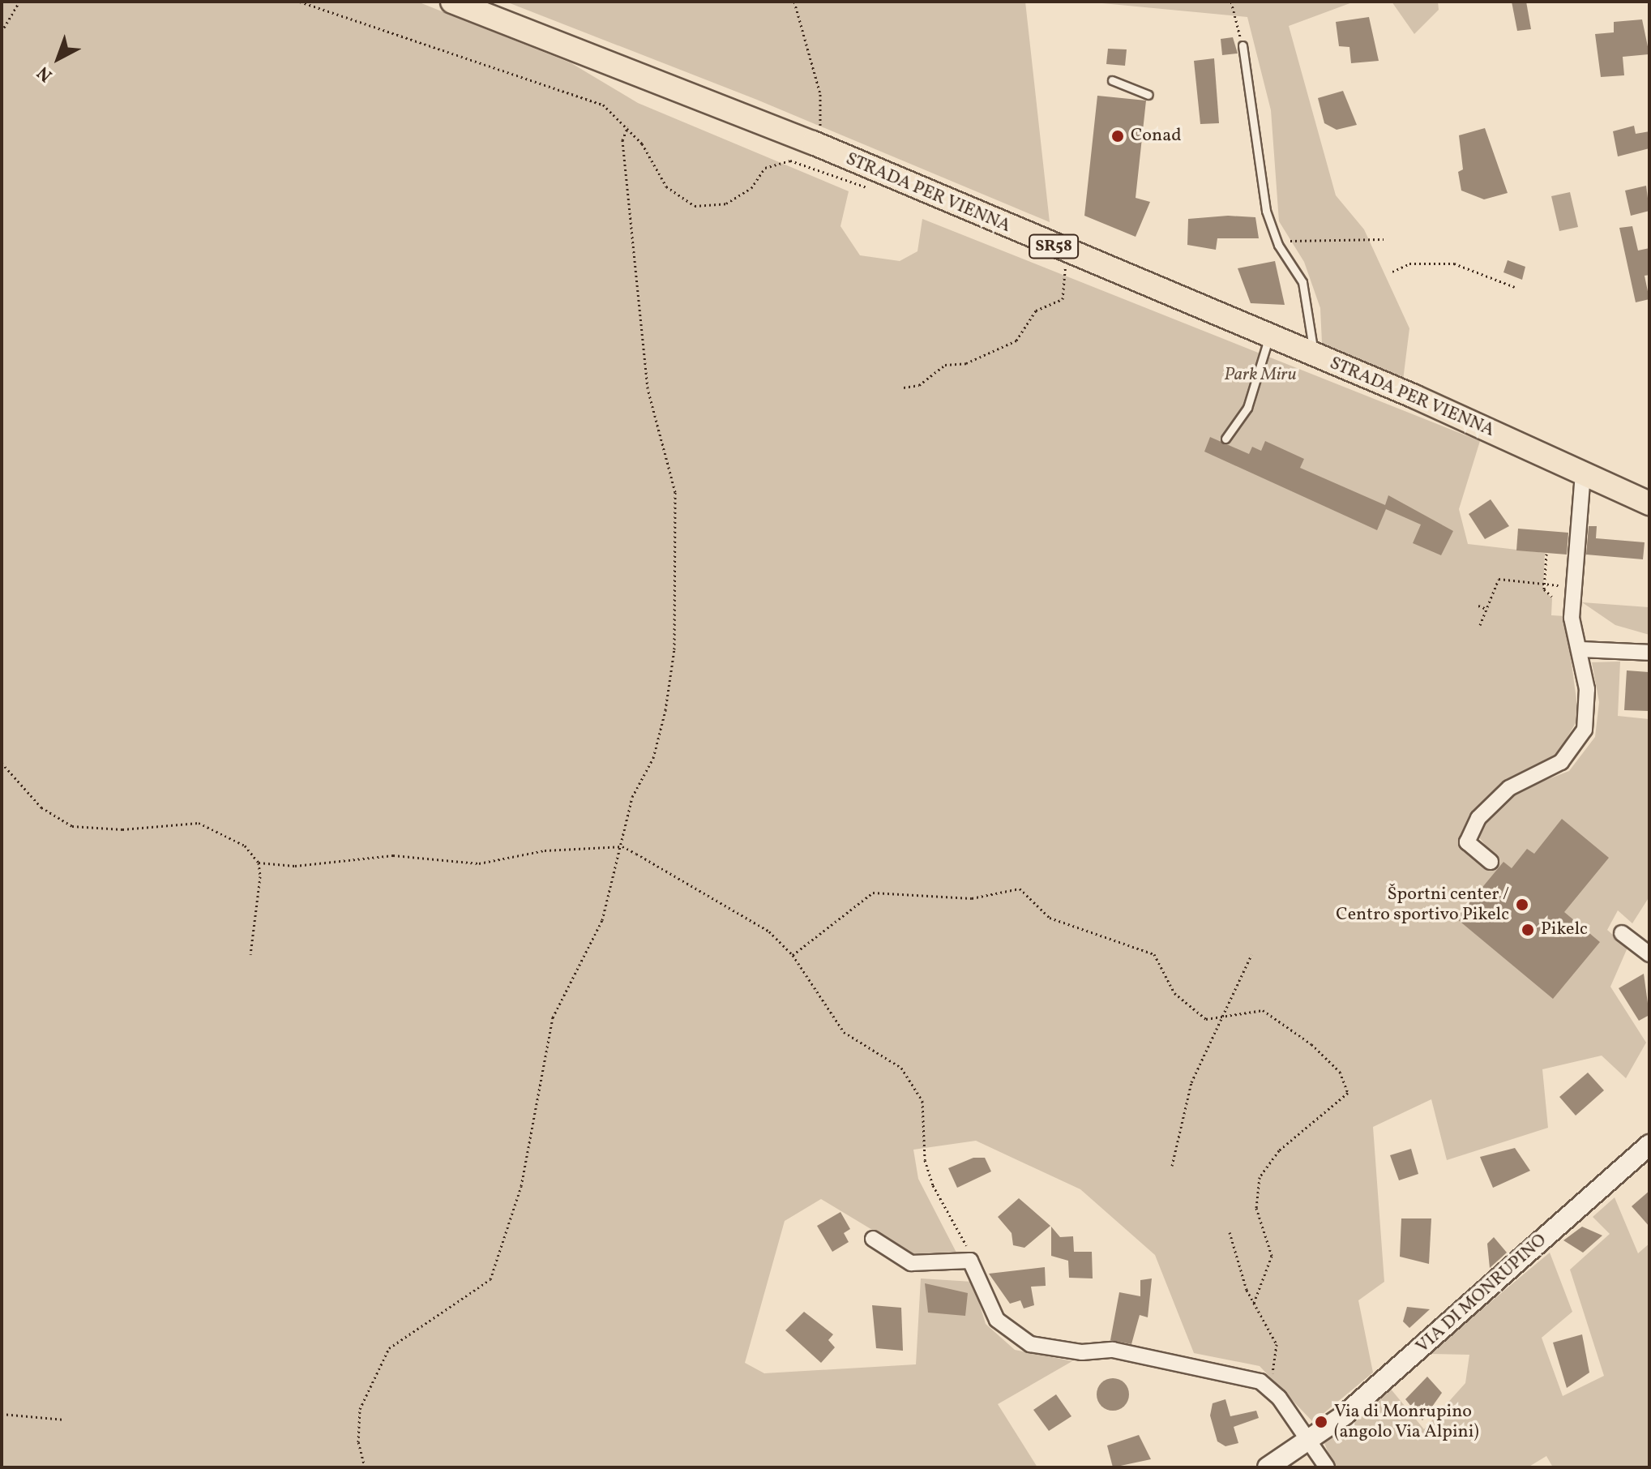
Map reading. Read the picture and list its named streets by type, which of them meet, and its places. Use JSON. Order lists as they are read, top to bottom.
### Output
{
  "streets": {
    "main road": ["STRADA PER VIENNA", "SR58", "VIA DI MONRUPINO"]
  },
  "parks": ["Park Miru"],
  "places": [
    "Conad",
    "Športni center / Centro sportivo Pikelc",
    "Pikelc",
    "Via di Monrupino (angolo Via Alpini)"
  ],
  "north": "bottom left"
}
